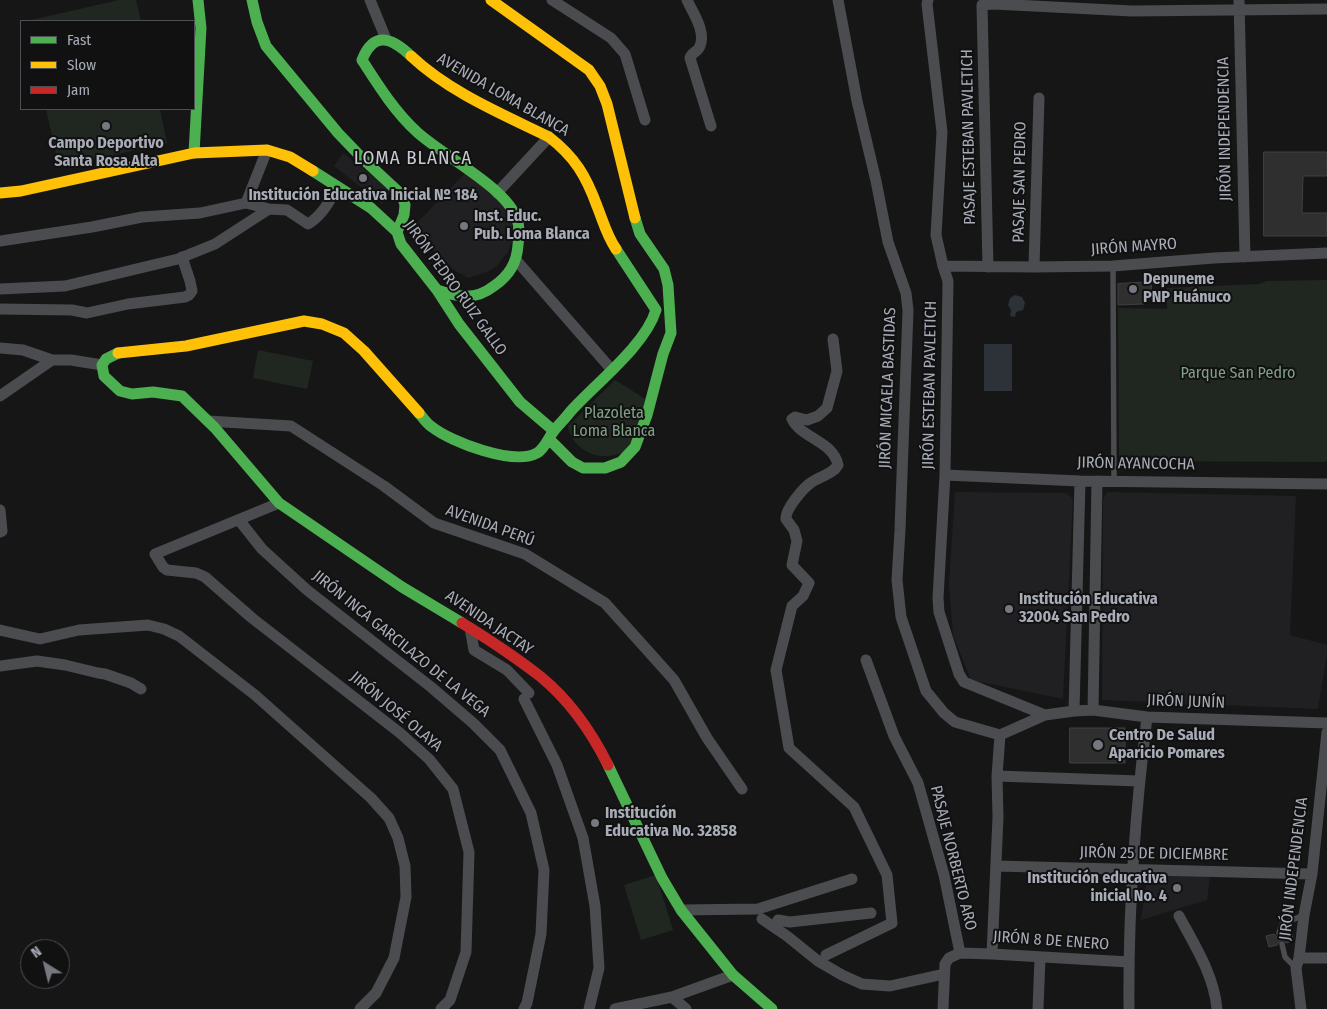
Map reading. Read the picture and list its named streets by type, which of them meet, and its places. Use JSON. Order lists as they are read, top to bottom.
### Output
{
  "streets": {
    "street": [
      "AVENIDA LOMA BLANCA",
      "JIRÓN INDEPENDENCIA",
      "PASAJE ESTEBAN PAVLETICH",
      "PASAJE SAN PEDRO",
      "JIRÓN MAYRO",
      "JIRÓN PEDRO RUIZ GALLO",
      "JIRÓN ESTEBAN PAVLETICH",
      "JIRÓN MICAELA BASTIDAS",
      "JIRÓN AYANCOCHA",
      "AVENIDA PERÚ",
      "AVENIDA JACTAY",
      "JIRÓN INCA GARCILAZO DE LA VEGA",
      "JIRÓN JUNÍN",
      "JIRÓN JOSÉ OLAYA",
      "JIRÓN 25 DE DICIEMBRE",
      "PASAJE NORBERTO ARO",
      "JIRÓN 8 DE ENERO"
    ]
  },
  "crossings": [
    ["AVENIDA LOMA BLANCA", "JIRÓN PEDRO RUIZ GALLO"],
    ["AVENIDA LOMA BLANCA", "AVENIDA JACTAY"],
    ["JIRÓN INDEPENDENCIA", "JIRÓN MAYRO"],
    ["JIRÓN INDEPENDENCIA", "JIRÓN 25 DE DICIEMBRE"],
    ["PASAJE ESTEBAN PAVLETICH", "JIRÓN MAYRO"],
    ["PASAJE SAN PEDRO", "JIRÓN MAYRO"],
    ["JIRÓN MAYRO", "JIRÓN ESTEBAN PAVLETICH"],
    ["JIRÓN ESTEBAN PAVLETICH", "JIRÓN AYANCOCHA"],
    ["JIRÓN ESTEBAN PAVLETICH", "JIRÓN JUNÍN"],
    ["AVENIDA PERÚ", "AVENIDA JACTAY"],
    ["JIRÓN INCA GARCILAZO DE LA VEGA", "JIRÓN JOSÉ OLAYA"],
    ["PASAJE NORBERTO ARO", "JIRÓN 8 DE ENERO"]
  ],
  "districts": ["LOMA BLANCA"],
  "parks": ["Parque San Pedro", "Plazoleta Loma Blanca"],
  "places": [
    "Campo Deportivo Santa Rosa Alta",
    "Institución Educativa Inicial Nº 184",
    "Inst. Educ. Pub. Loma Blanca",
    "Depuneme PNP Huánuco",
    "Institución Educativa 32004 San Pedro",
    "Centro De Salud Aparicio Pomares",
    "Institución Educativa No. 32858",
    "Institución educativa inicial No. 4"
  ],
  "legend": ["Fast", "Slow", "Jam"],
  "north": "top left"
}
